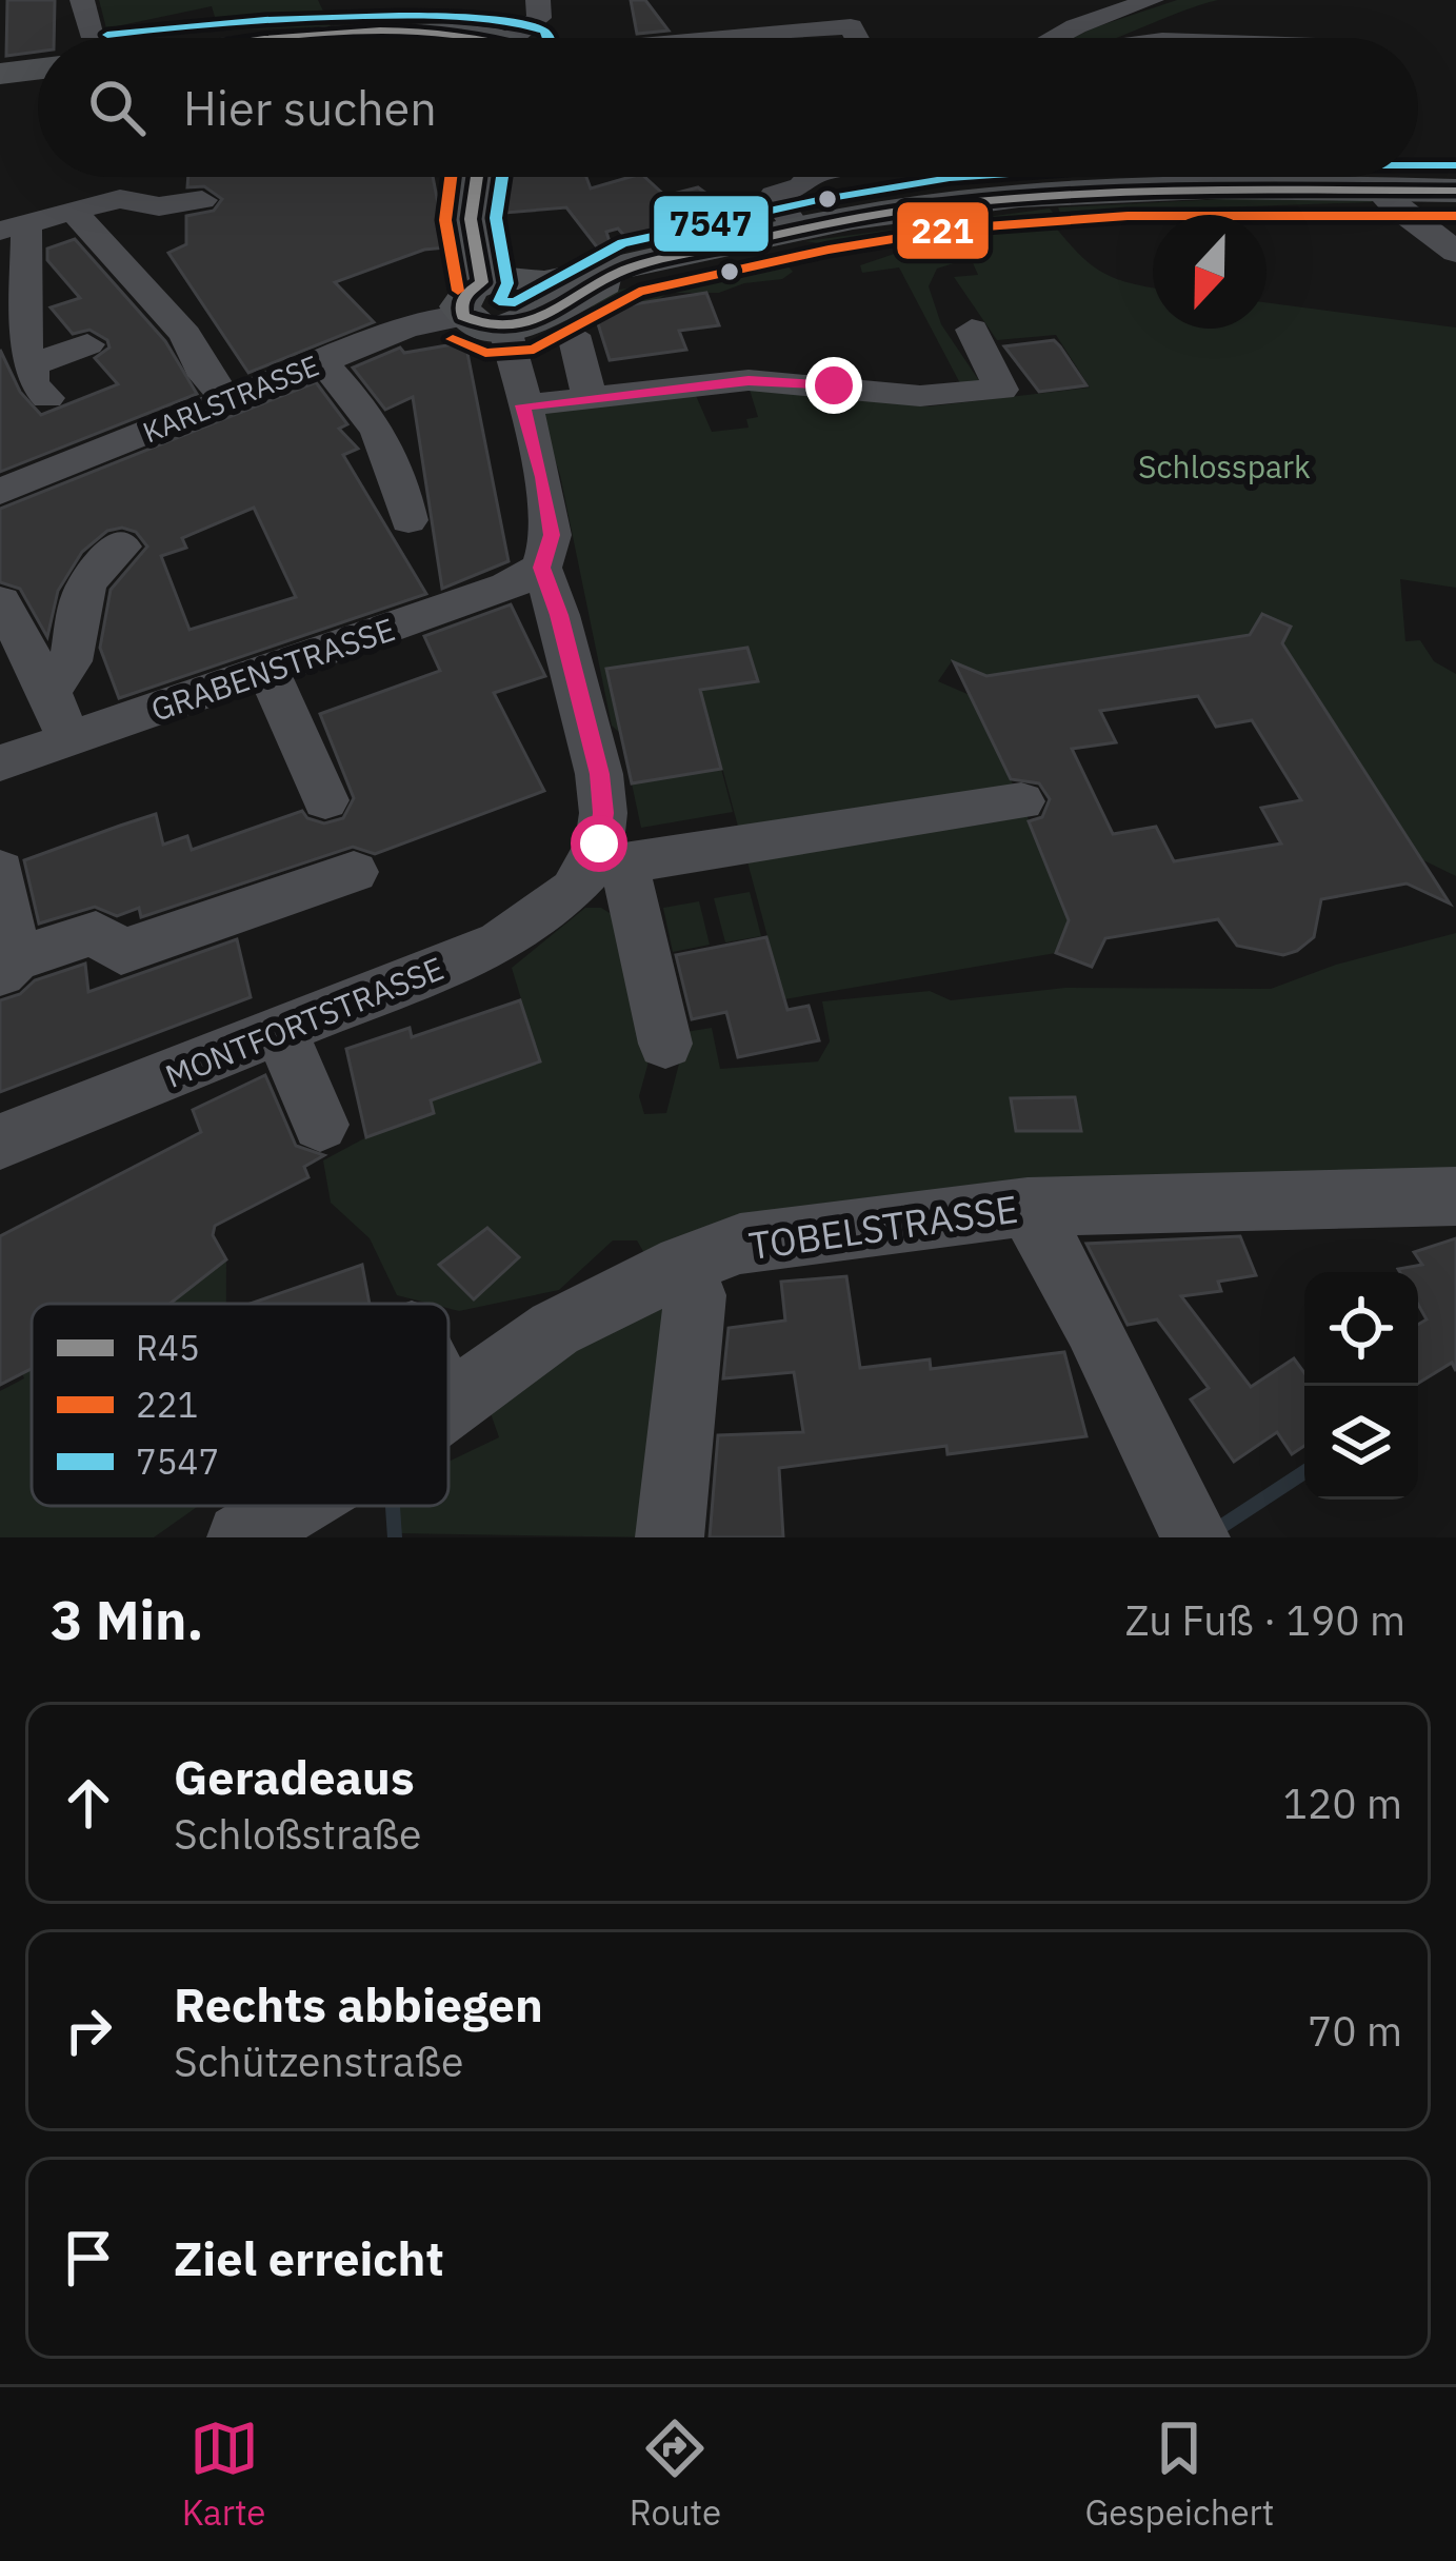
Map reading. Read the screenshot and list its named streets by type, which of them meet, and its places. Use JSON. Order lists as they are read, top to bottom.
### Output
{
  "streets": {
    "street": [
      "KARLSTRASSE",
      "GRABENSTRASSE",
      "MONTFORTSTRASSE",
      "TOBELSTRASSE"
    ]
  },
  "parks": ["Schlosspark"],
  "lines": ["transit line 7547", "transit line R45", "transit line 221"],
  "legend": ["R45", "221", "7547"],
  "north": "bottom",
  "page": {
    "search": "Hier suchen",
    "heading": ["3 Min.", "Zu Fuß · 190 m"],
    "list": [
      ["Geradeaus", "Schloßstraße", "120 m"],
      ["Rechts abbiegen", "Schützenstraße", "70 m"],
      "Ziel erreicht"
    ],
    "nav": ["Karte", "Route", "Gespeichert"]
  }
}
